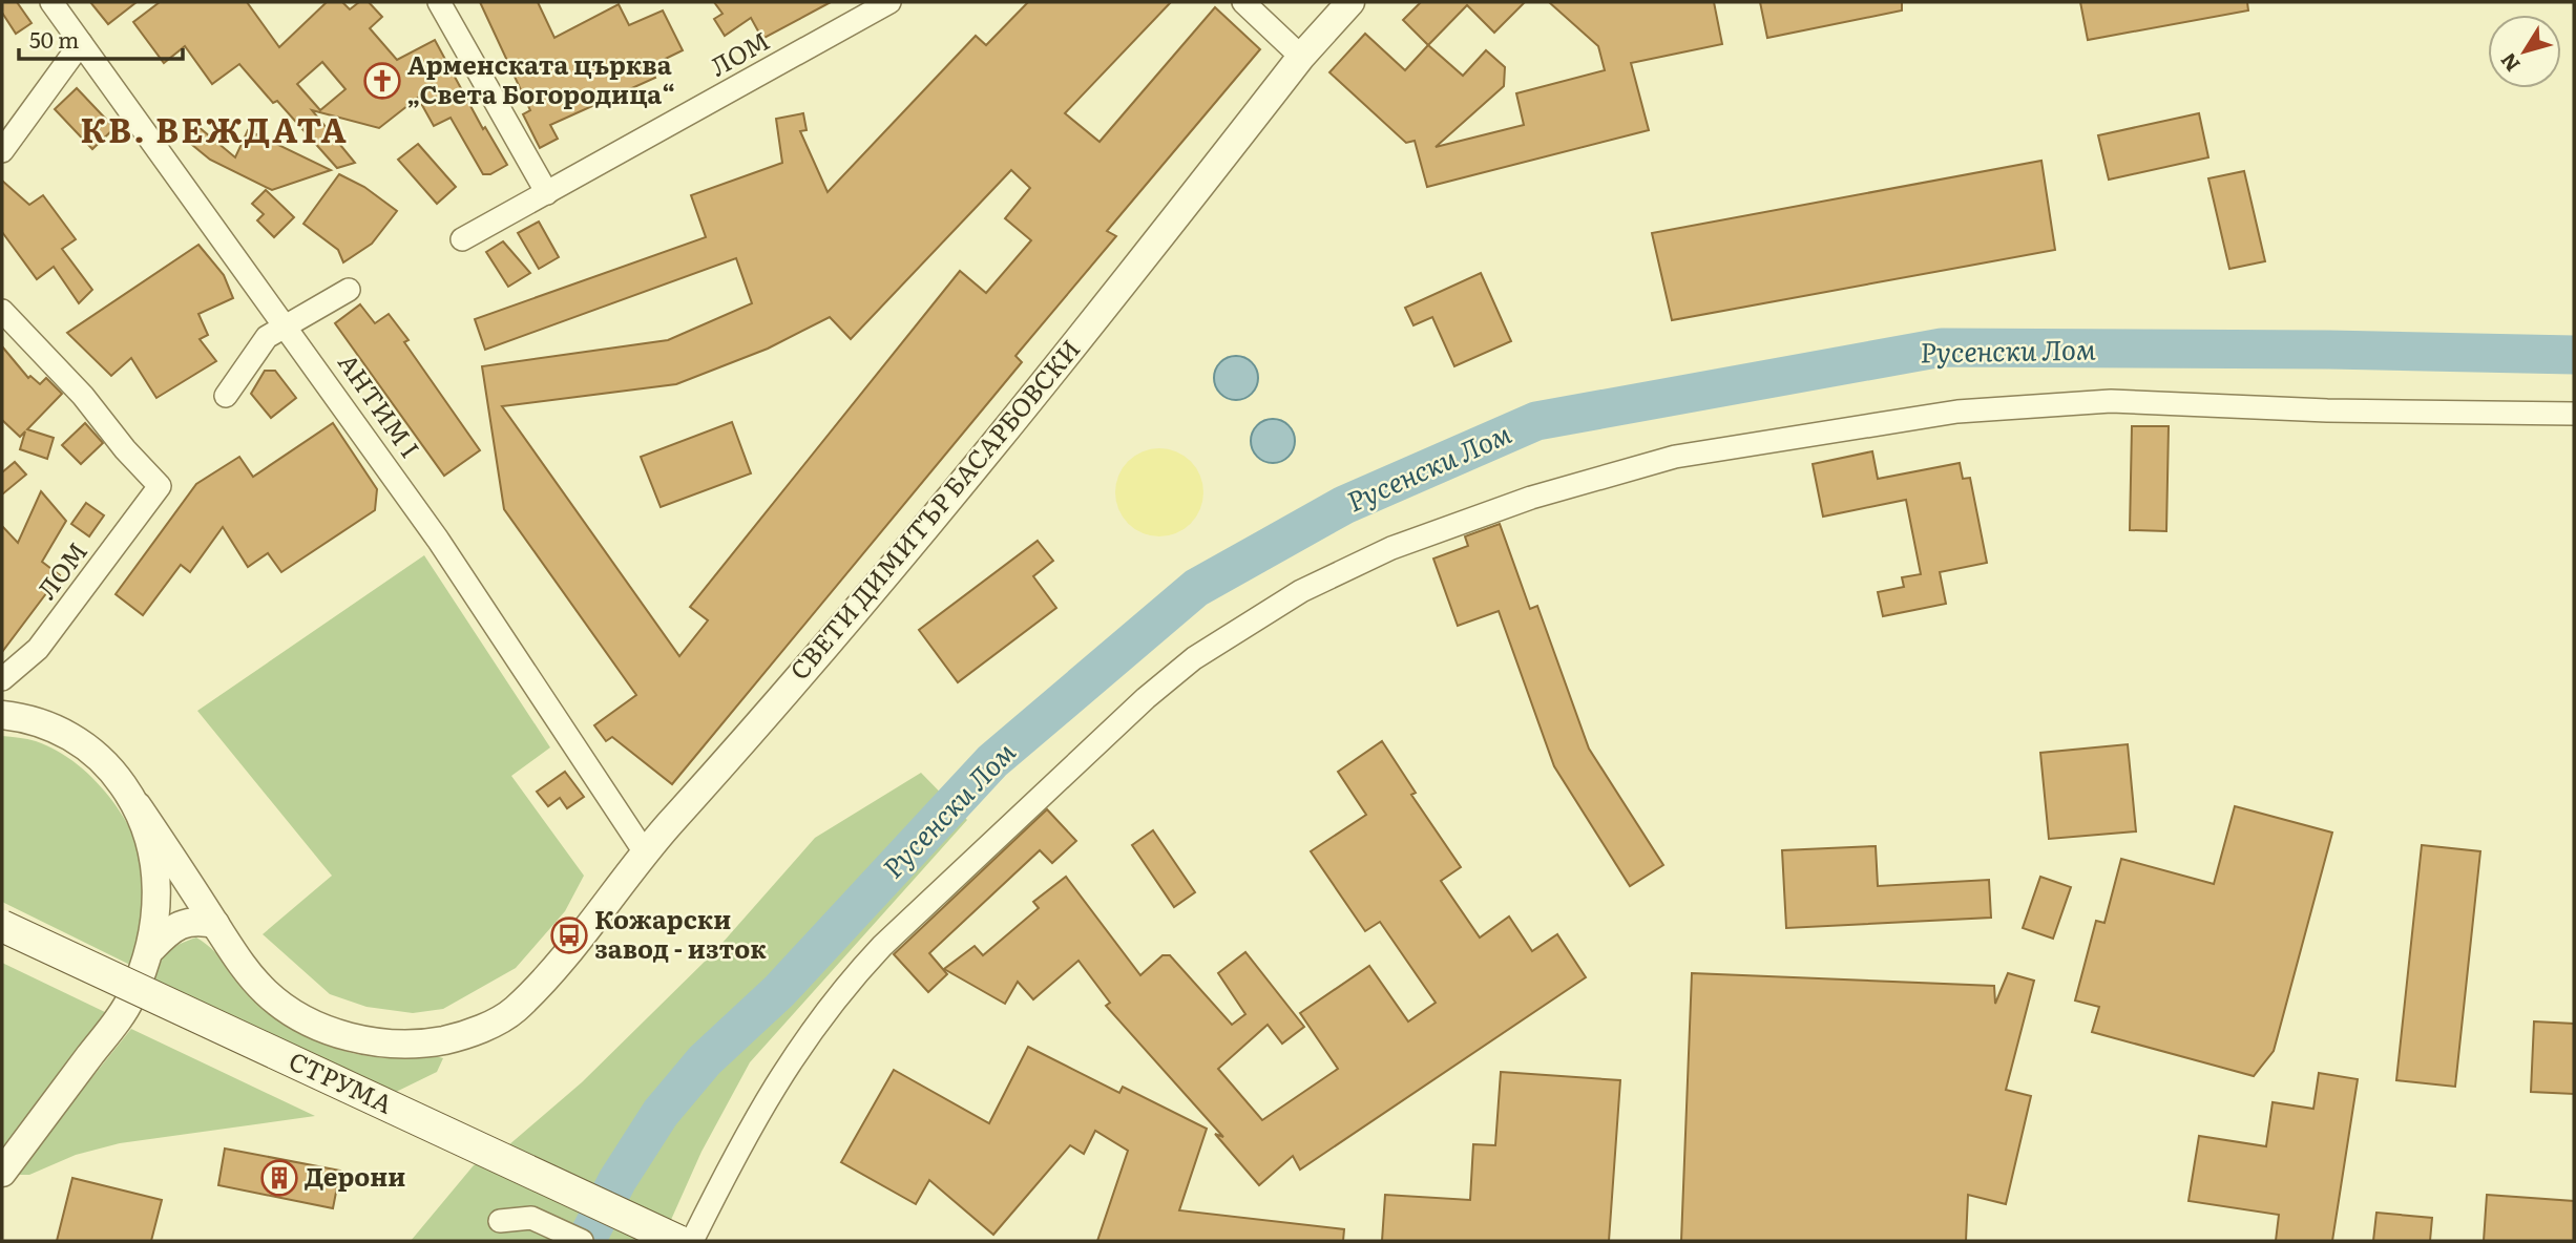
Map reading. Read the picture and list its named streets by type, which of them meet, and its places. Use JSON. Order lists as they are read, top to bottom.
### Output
{
  "streets": {
    "main road": ["СТРУМА"],
    "street": ["ЛОМ", "АНТИМ I", "СВЕТИ ДИМИТЪР БАСАРБОВСКИ"]
  },
  "crossings": [
    ["АНТИМ I", "СВЕТИ ДИМИТЪР БАСАРБОВСКИ"]
  ],
  "districts": ["КВ. ВЕЖДАТА"],
  "water": ["Русенски Лом"],
  "places": {
    "church": ["Арменската църква „Света Богородица“"],
    "bus stop": ["Кожарски завод - изток"],
    "building": ["Дерони"]
  },
  "scale_bar": "50 m",
  "north": "bottom left"
}
